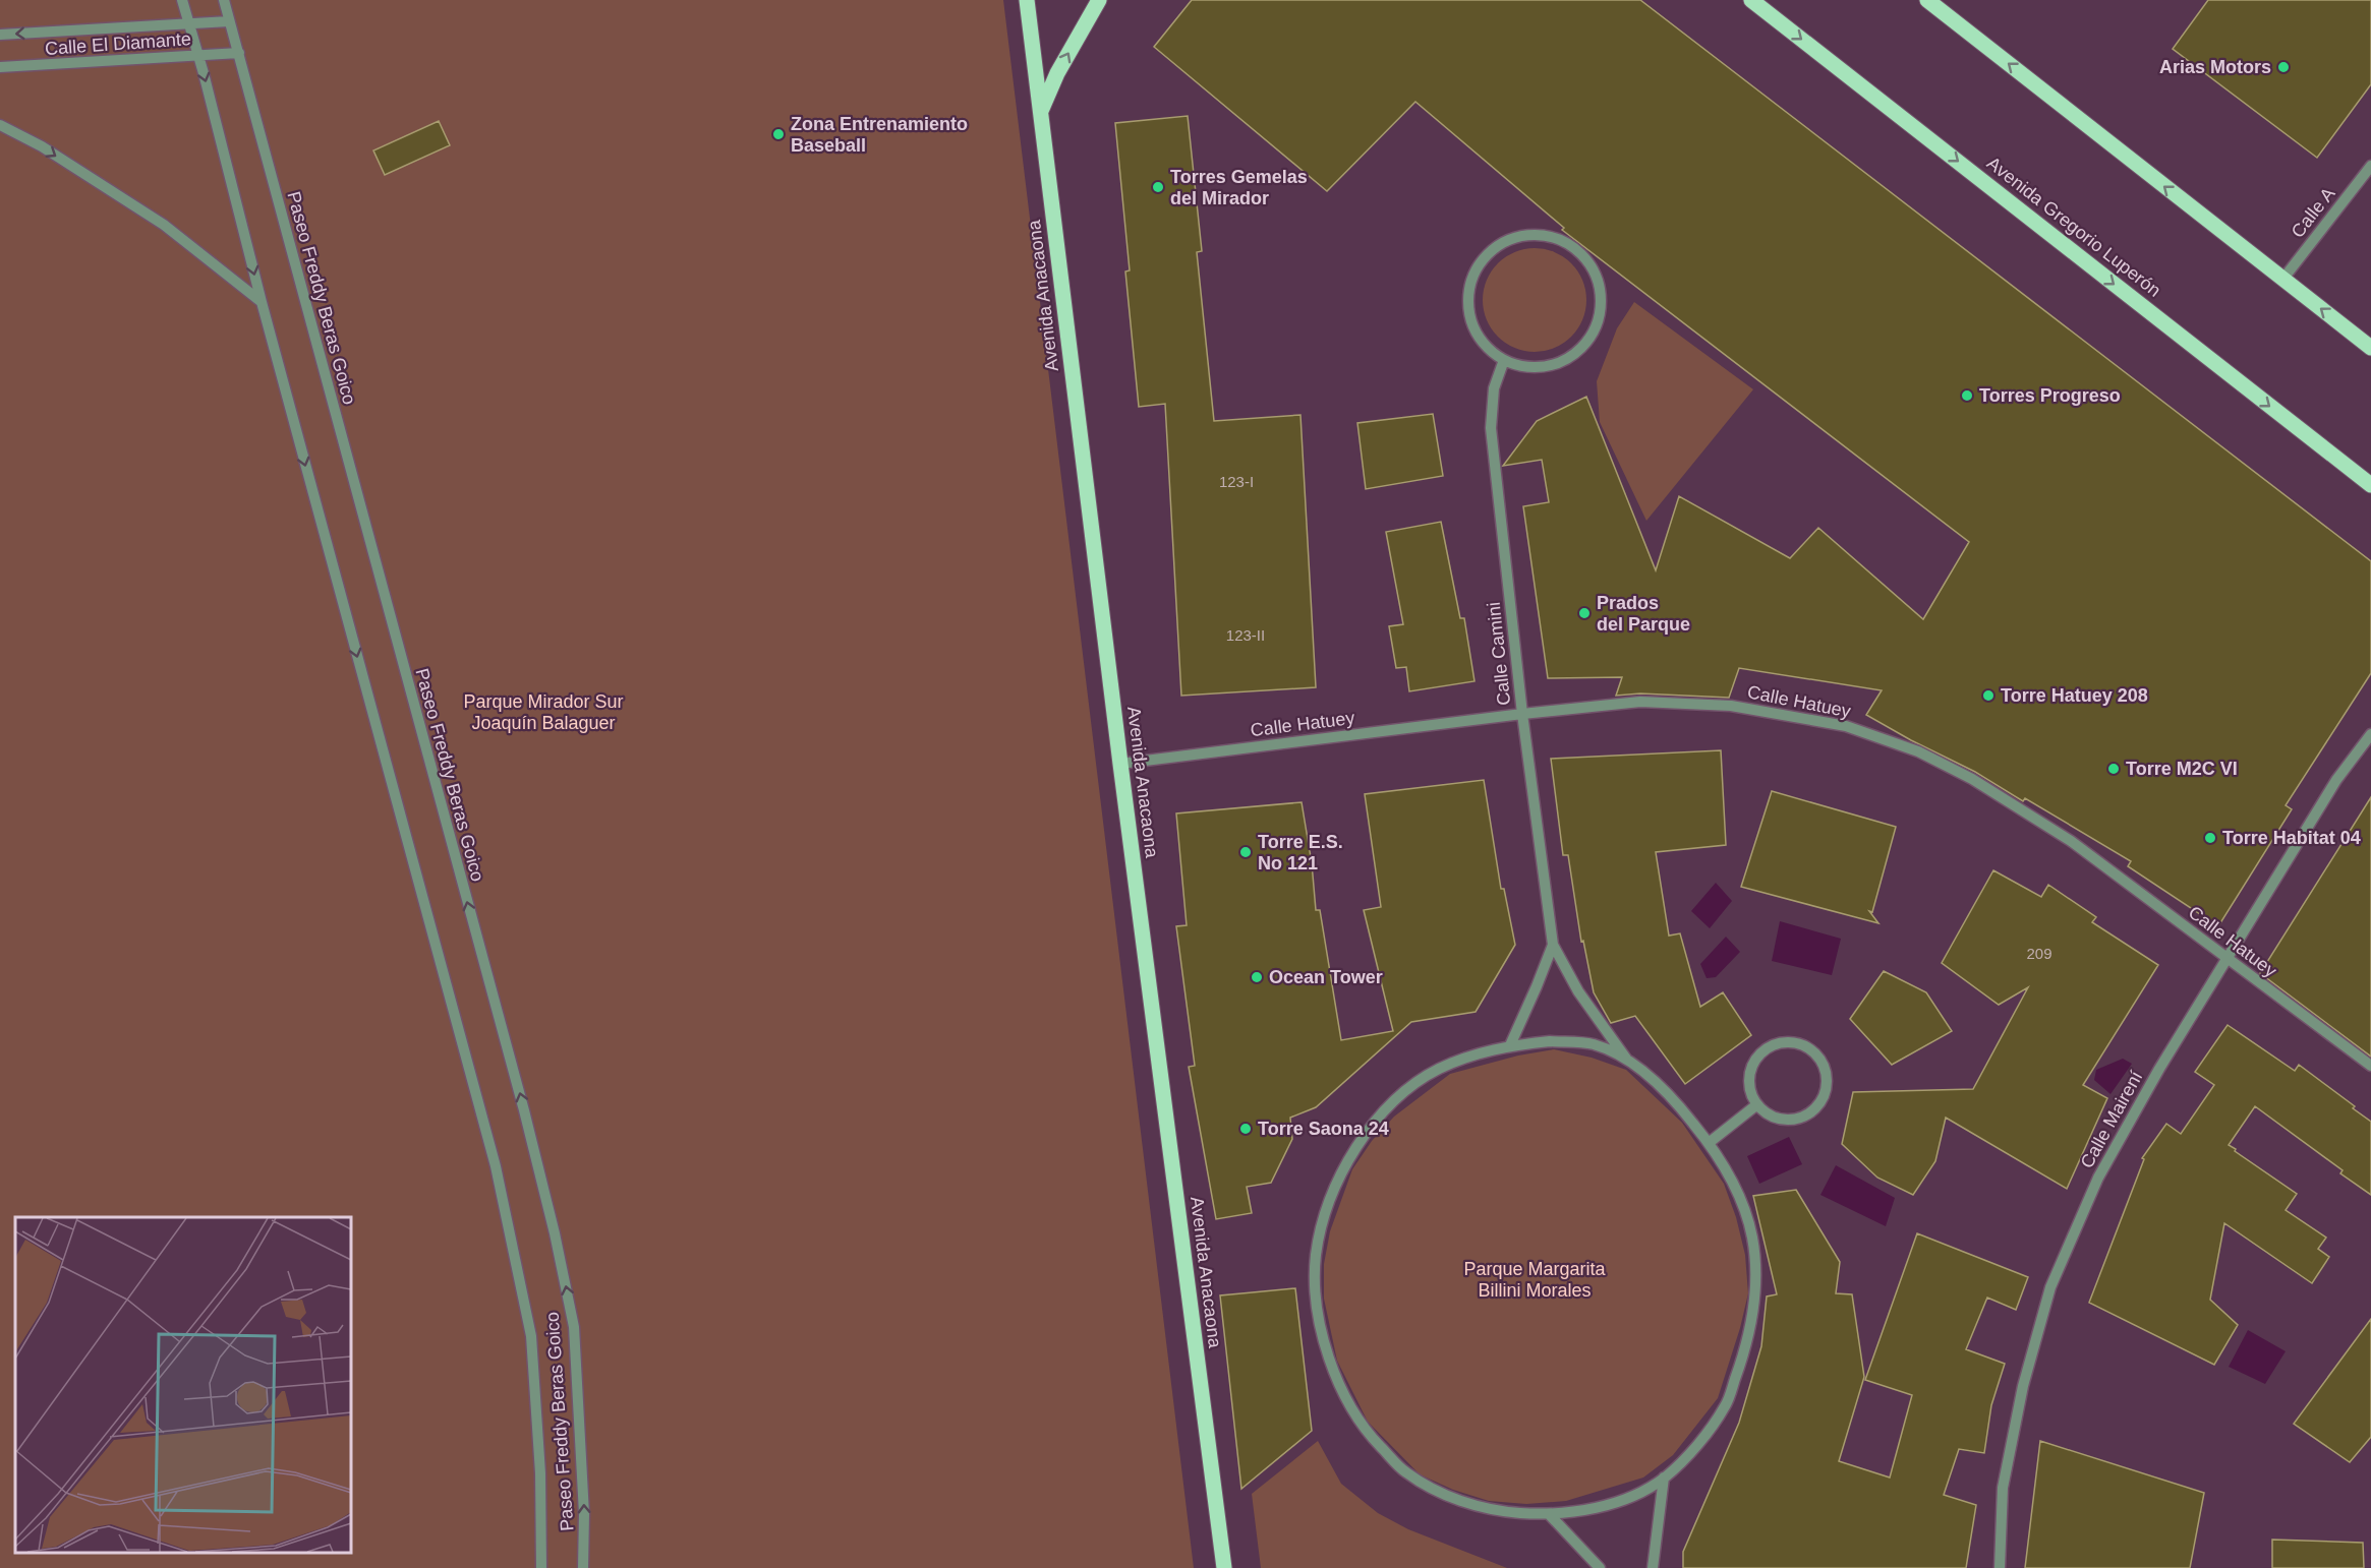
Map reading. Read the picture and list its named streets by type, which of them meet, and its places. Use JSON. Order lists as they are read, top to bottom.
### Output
{
  "streets": {
    "main road": ["Avenida Gregorio Luperón", "Avenida Anacaona"],
    "street": [
      "Calle El Diamante",
      "Calle A",
      "Paseo Freddy Beras Goico",
      "Calle Camini",
      "Calle Hatuey",
      "Calle Mairení"
    ]
  },
  "crossings": [
    ["Calle El Diamante", "Paseo Freddy Beras Goico"],
    ["Avenida Anacaona", "Calle Hatuey"],
    ["Calle Camini", "Calle Hatuey"],
    ["Calle Hatuey", "Calle Mairení"]
  ],
  "parks": ["Parque Mirador Sur Joaquín Balaguer", "Parque Margarita Billini Morales"],
  "places": [
    "Arias Motors",
    "Zona Entrenamiento Baseball",
    "Torres Gemelas del Mirador",
    "Torres Progreso",
    "Prados del Parque",
    "Torre Hatuey 208",
    "Torre M2C VI",
    "Torre Habitat 04",
    "Torre E.S. No 121",
    "Ocean Tower",
    "Torre Saona 24"
  ],
  "house_numbers": ["123-I", "123-II", "209"]
}
